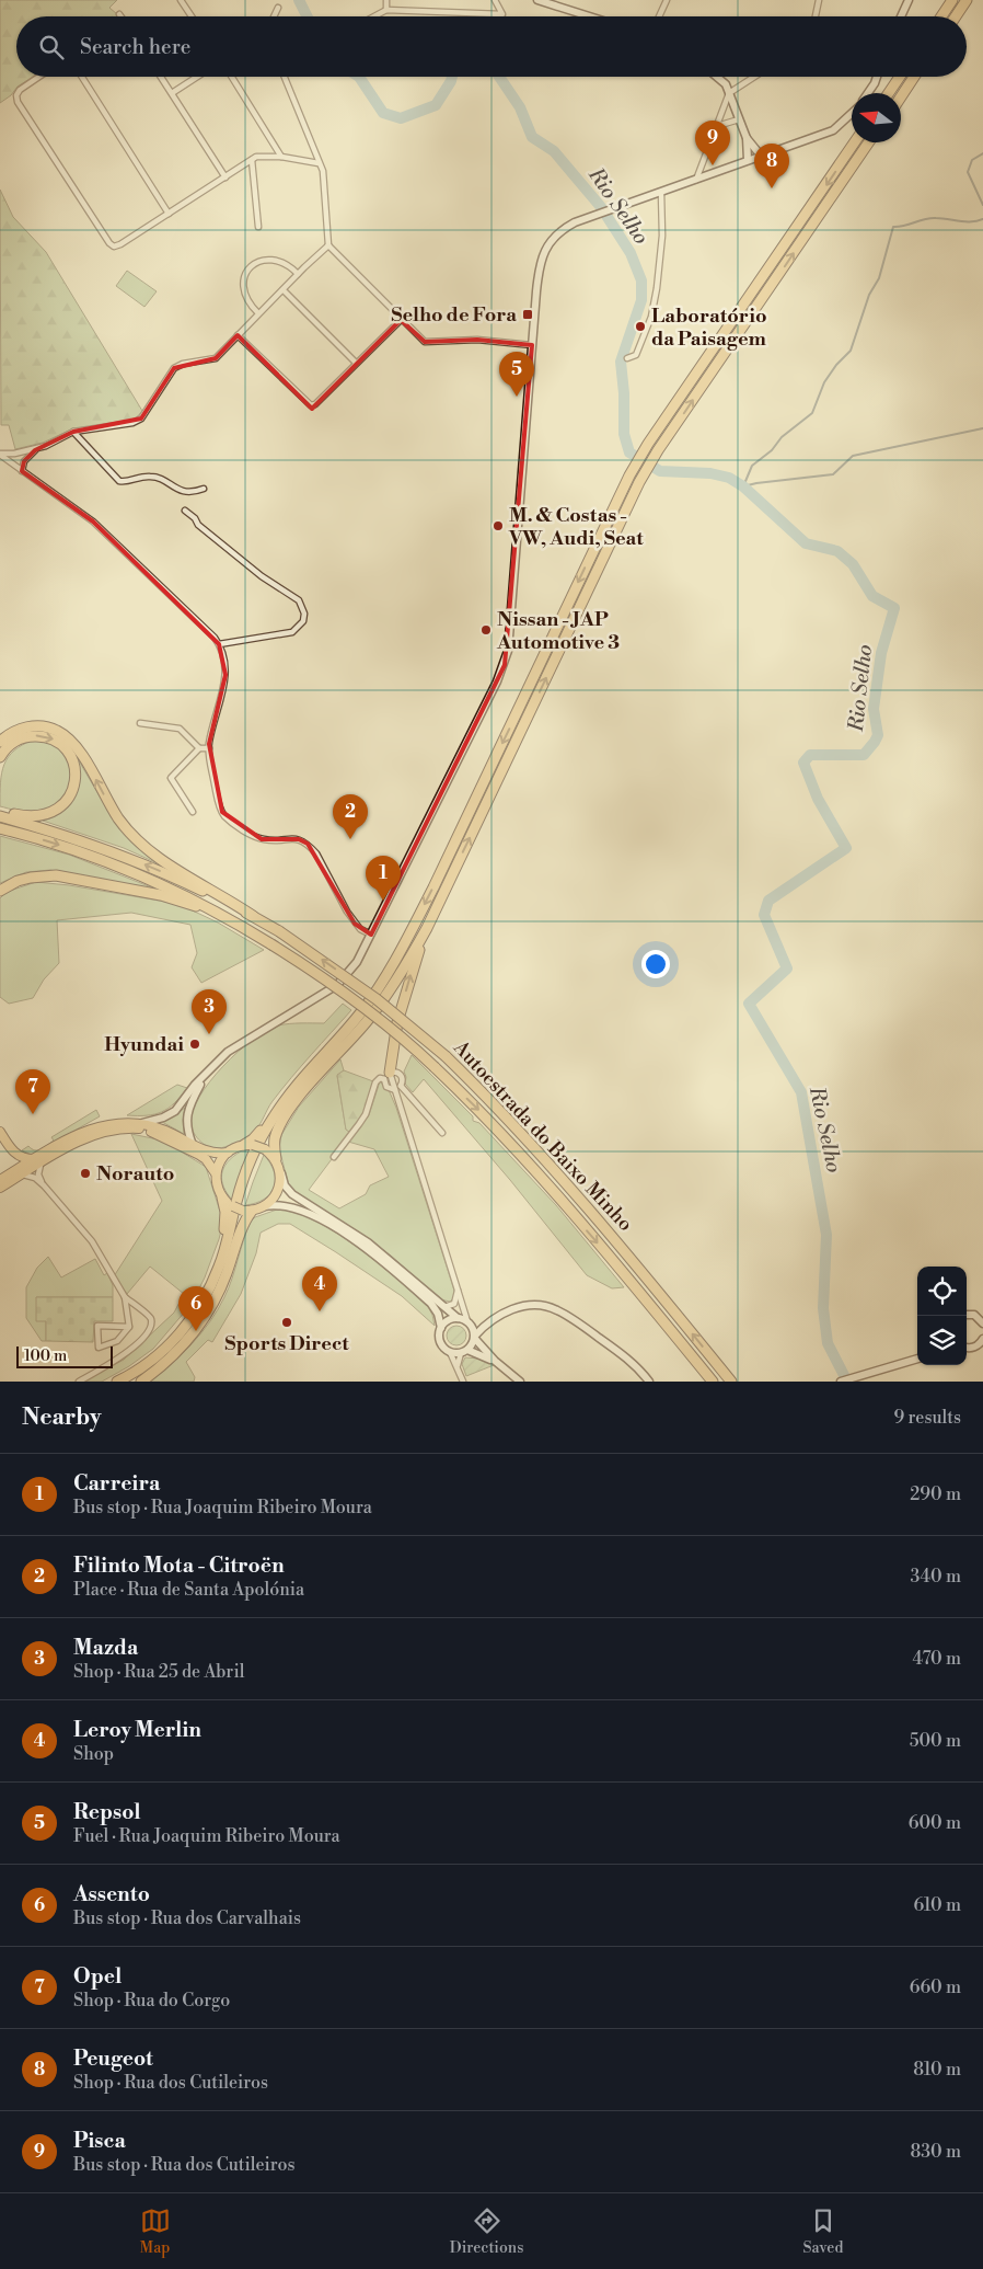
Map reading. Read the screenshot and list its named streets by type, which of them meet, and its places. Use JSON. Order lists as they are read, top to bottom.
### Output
{
  "streets": {
    "highway": ["Autoestrada do Baixo Minho"]
  },
  "water": ["Rio Selho"],
  "places": {
    "transit": ["Selho de Fora"],
    "other": [
      "Laboratório da Paisagem",
      "M. & Costas - VW, Audi, Seat",
      "Nissan - JAP Automotive 3",
      "Hyundai",
      "Norauto",
      "Sports Direct"
    ]
  },
  "scale_bar": "100 m",
  "north": "left",
  "page": {
    "search": "Search here",
    "pins": [
      "9",
      "8",
      "5",
      "2",
      "1",
      "3",
      "7",
      "4",
      "6"
    ],
    "scale": "100 m",
    "heading": ["Nearby", "9 results"],
    "list": [
      {
        "mark": "1",
        "name": "Carreira",
        "note": "Bus stop · Rua Joaquim Ribeiro Moura",
        "value": "290 m"
      },
      {
        "mark": "2",
        "name": "Filinto Mota - Citroën",
        "note": "Place · Rua de Santa Apolónia",
        "value": "340 m"
      },
      {
        "mark": "3",
        "name": "Mazda",
        "note": "Shop · Rua 25 de Abril",
        "value": "470 m"
      },
      {
        "mark": "4",
        "name": "Leroy Merlin",
        "note": "Shop",
        "value": "500 m"
      },
      {
        "mark": "5",
        "name": "Repsol",
        "note": "Fuel · Rua Joaquim Ribeiro Moura",
        "value": "600 m"
      },
      {
        "mark": "6",
        "name": "Assento",
        "note": "Bus stop · Rua dos Carvalhais",
        "value": "610 m"
      },
      {
        "mark": "7",
        "name": "Opel",
        "note": "Shop · Rua do Corgo",
        "value": "660 m"
      },
      {
        "mark": "8",
        "name": "Peugeot",
        "note": "Shop · Rua dos Cutileiros",
        "value": "810 m"
      },
      {
        "mark": "9",
        "name": "Pisca",
        "note": "Bus stop · Rua dos Cutileiros",
        "value": "830 m"
      }
    ],
    "nav": ["Map", "Directions", "Saved"]
  }
}
